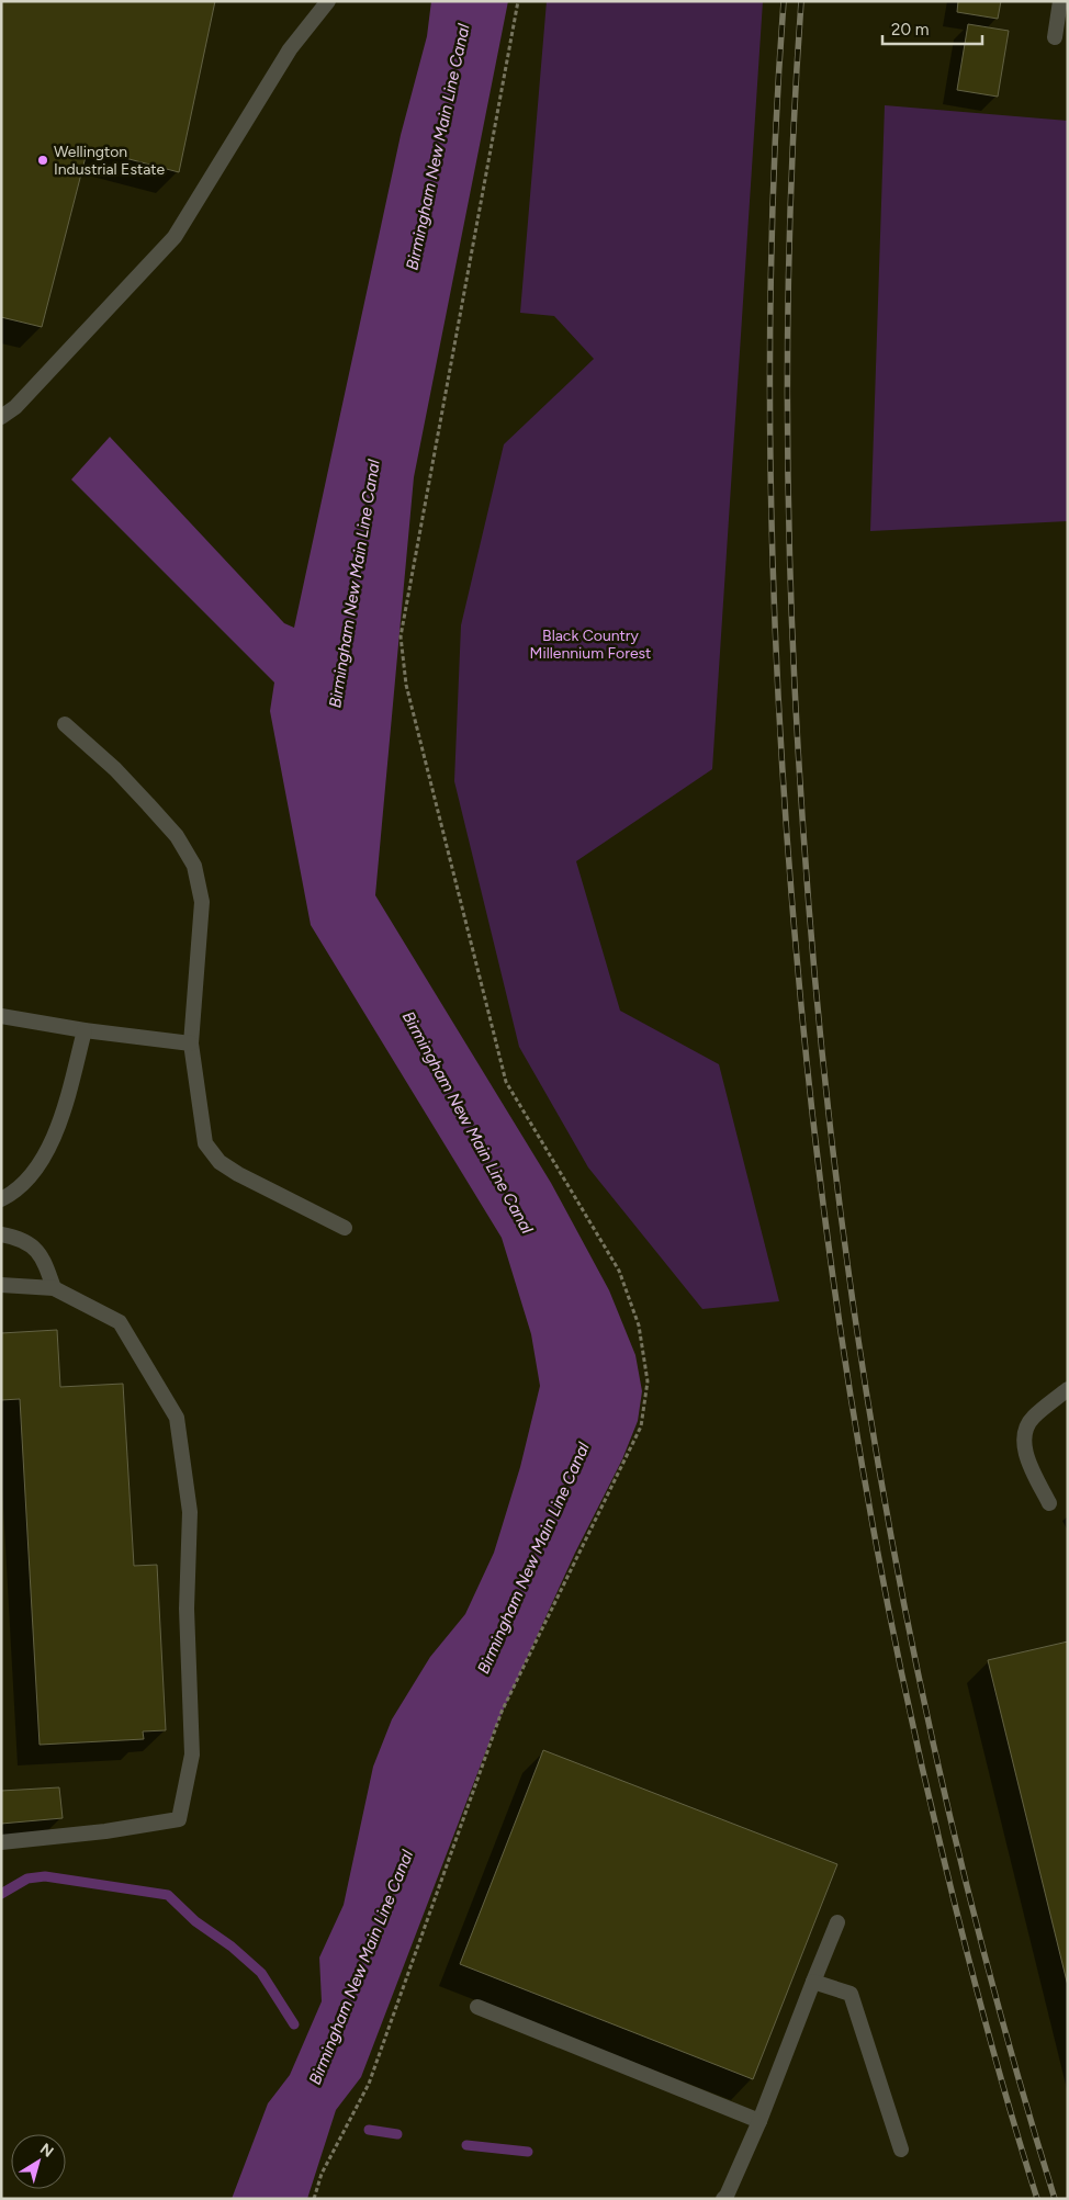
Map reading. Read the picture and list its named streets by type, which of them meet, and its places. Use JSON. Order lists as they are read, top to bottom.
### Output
{
  "water": ["Birmingham New Main Line Canal"],
  "parks": ["Black Country Millennium Forest"],
  "places": ["Wellington Industrial Estate"],
  "scale_bar": "20 m",
  "north": "top right"
}
